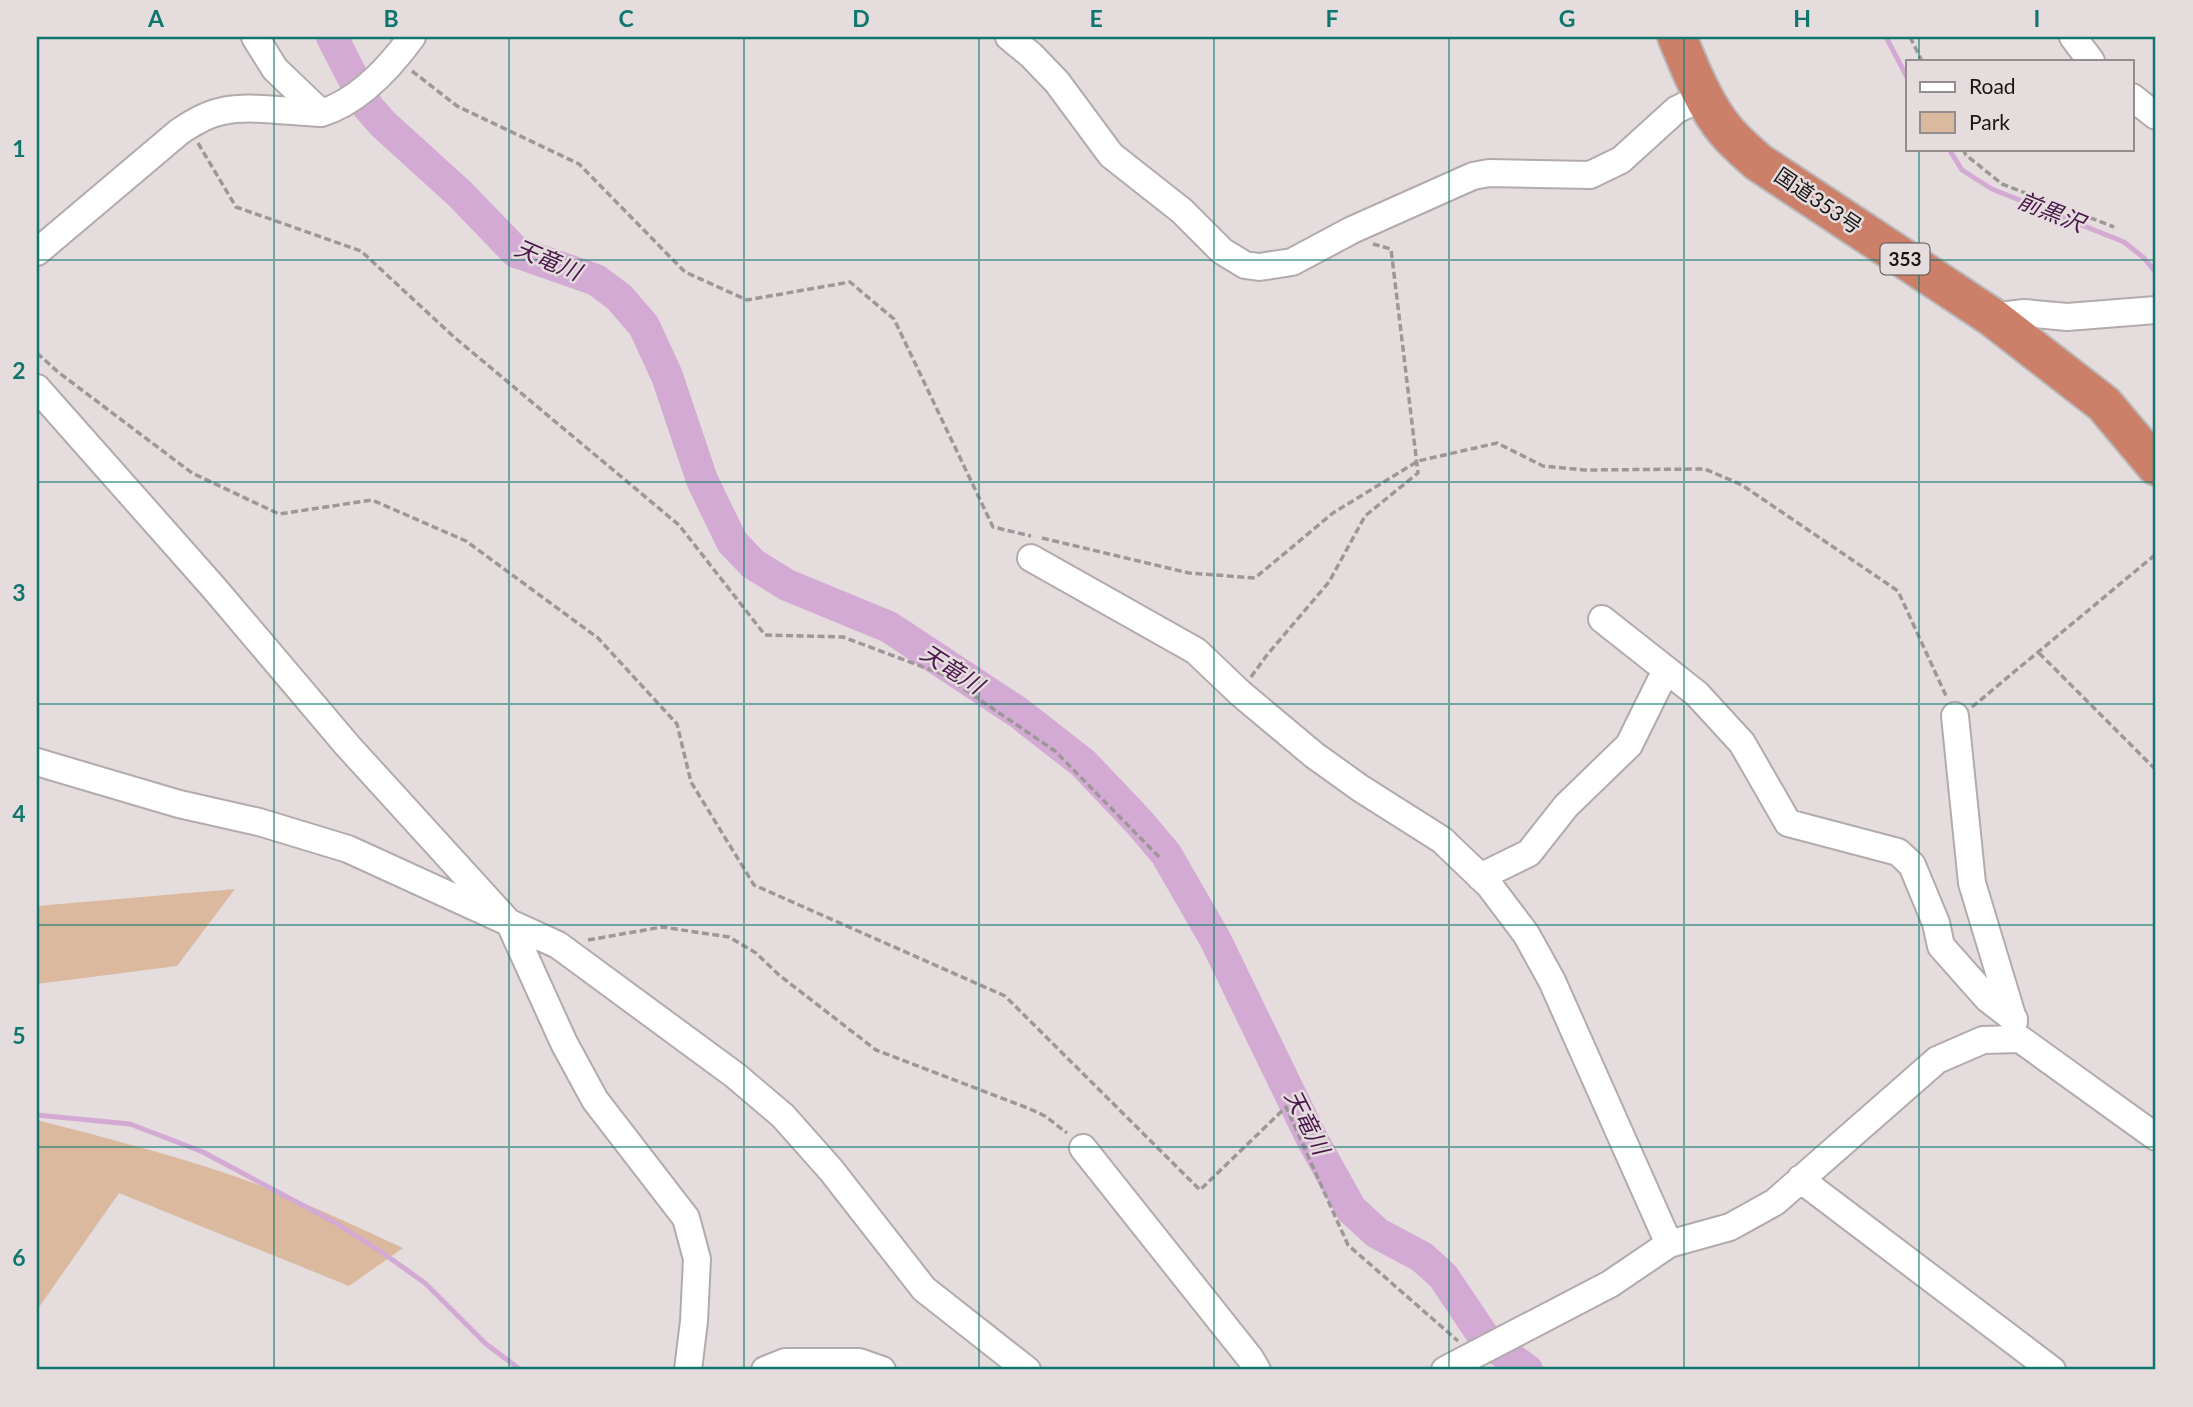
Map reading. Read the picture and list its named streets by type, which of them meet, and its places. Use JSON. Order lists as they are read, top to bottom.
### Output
{
  "streets": {
    "highway": ["国道353号", "353"]
  },
  "water": ["前黒沢", "天竜川"],
  "legend": ["Road", "Park"],
  "grid": {
    "columns": [
      "A",
      "B",
      "C",
      "D",
      "E",
      "F",
      "G",
      "H",
      "I"
    ],
    "rows": [
      "1",
      "2",
      "3",
      "4",
      "5",
      "6"
    ]
  }
}
